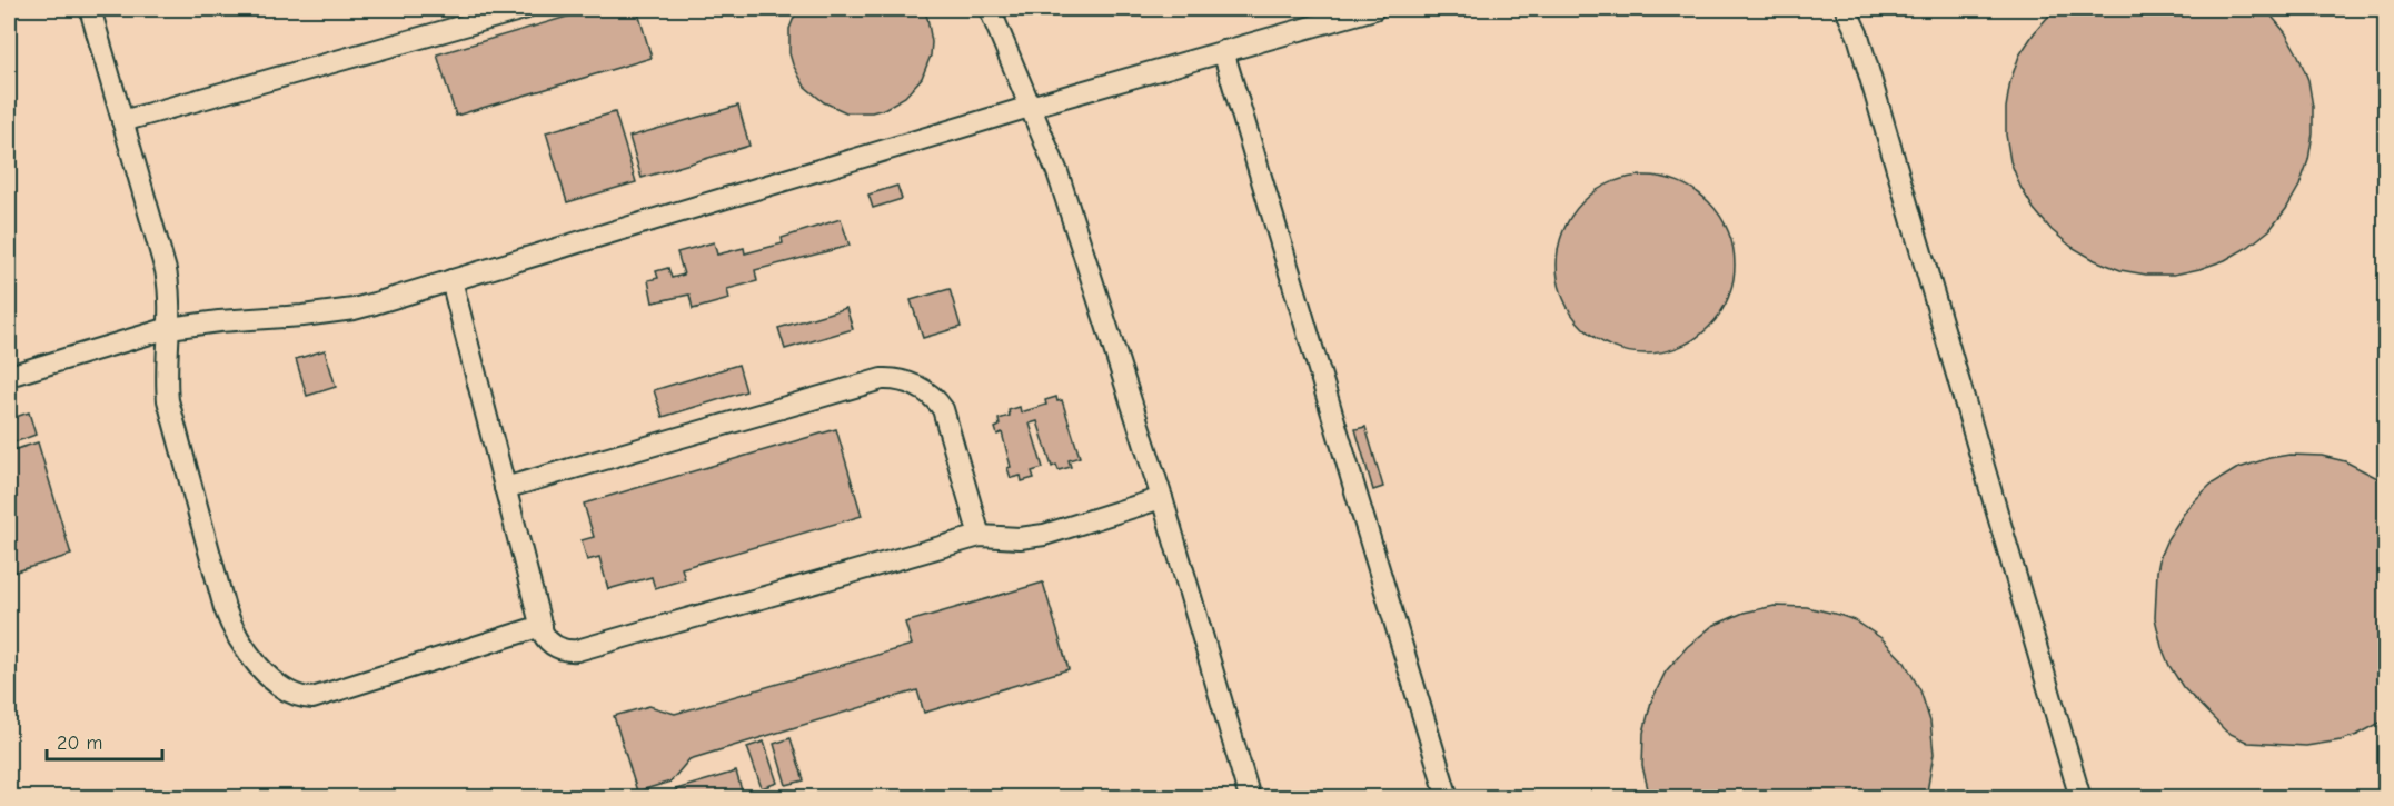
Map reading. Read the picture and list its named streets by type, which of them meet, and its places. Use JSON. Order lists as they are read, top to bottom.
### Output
{
  "scale_bar": "20 m"
}
